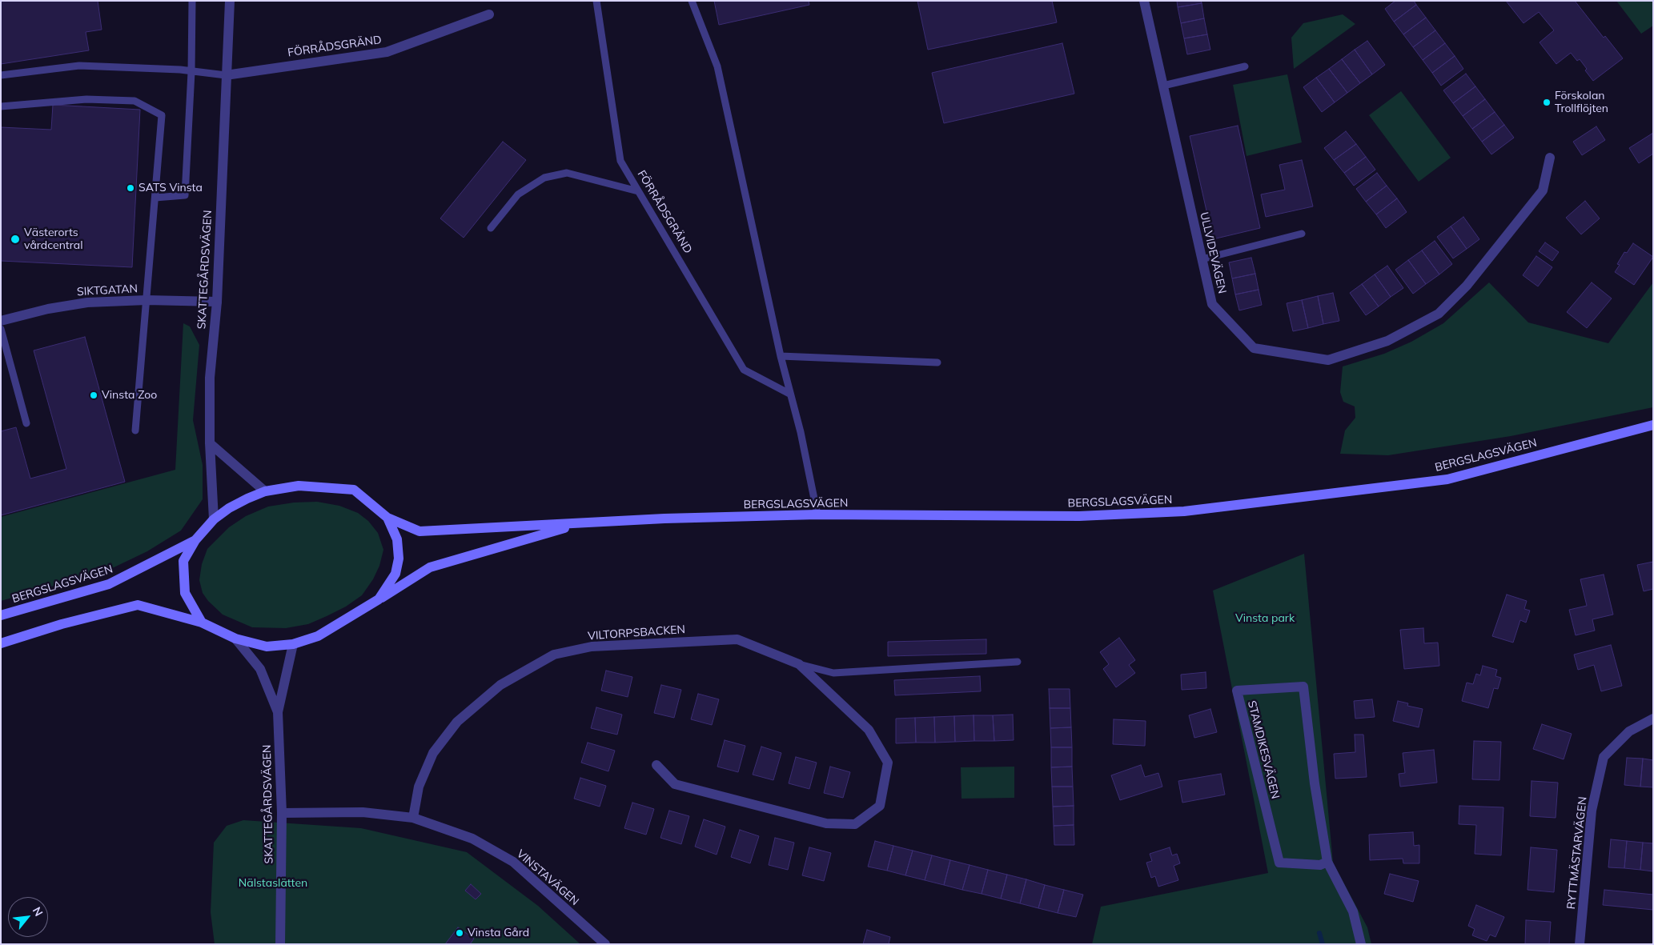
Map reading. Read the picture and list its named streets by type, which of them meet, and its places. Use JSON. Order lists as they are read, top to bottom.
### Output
{
  "streets": {
    "main road": ["BERGSLAGSVÄGEN"],
    "street": [
      "FÖRRÅDSGRÄND",
      "ULLVIDEVÄGEN",
      "SKATTEGÅRDSVÄGEN",
      "SIKTGATAN",
      "VILTORPSBACKEN",
      "STAMDIKESVÄGEN",
      "RYTTMÄSTARVÄGEN",
      "VINSTAVÄGEN"
    ]
  },
  "crossings": [
    ["FÖRRÅDSGRÄND", "SKATTEGÅRDSVÄGEN"],
    ["SKATTEGÅRDSVÄGEN", "SIKTGATAN"],
    ["SKATTEGÅRDSVÄGEN", "BERGSLAGSVÄGEN"],
    ["SKATTEGÅRDSVÄGEN", "VINSTAVÄGEN"],
    ["VILTORPSBACKEN", "VINSTAVÄGEN"]
  ],
  "parks": ["Vinsta park", "Nälstaslätten"],
  "places": [
    "Förskolan Trollflöjten",
    "SATS Vinsta",
    "Västerorts vårdcentral",
    "Vinsta Zoo",
    "Vinsta Gård"
  ],
  "north": "top right"
}
